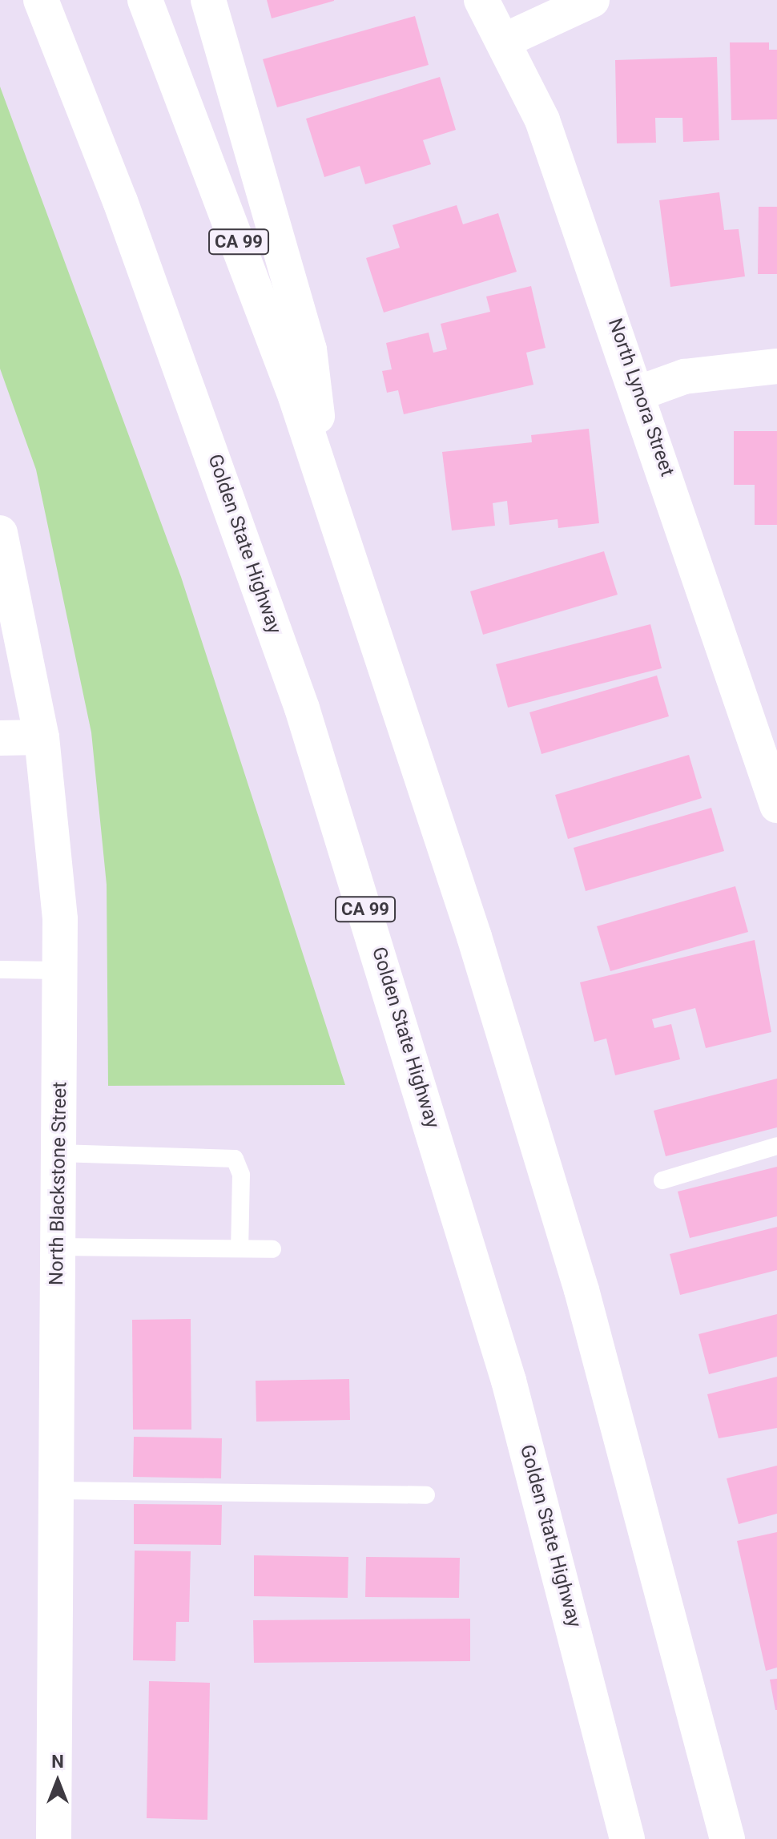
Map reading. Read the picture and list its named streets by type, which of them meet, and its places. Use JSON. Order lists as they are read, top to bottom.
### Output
{
  "streets": {
    "main road": [
      "CA 99",
      "North Lynora Street",
      "Golden State Highway",
      "North Blackstone Street"
    ]
  },
  "north": "top"
}
